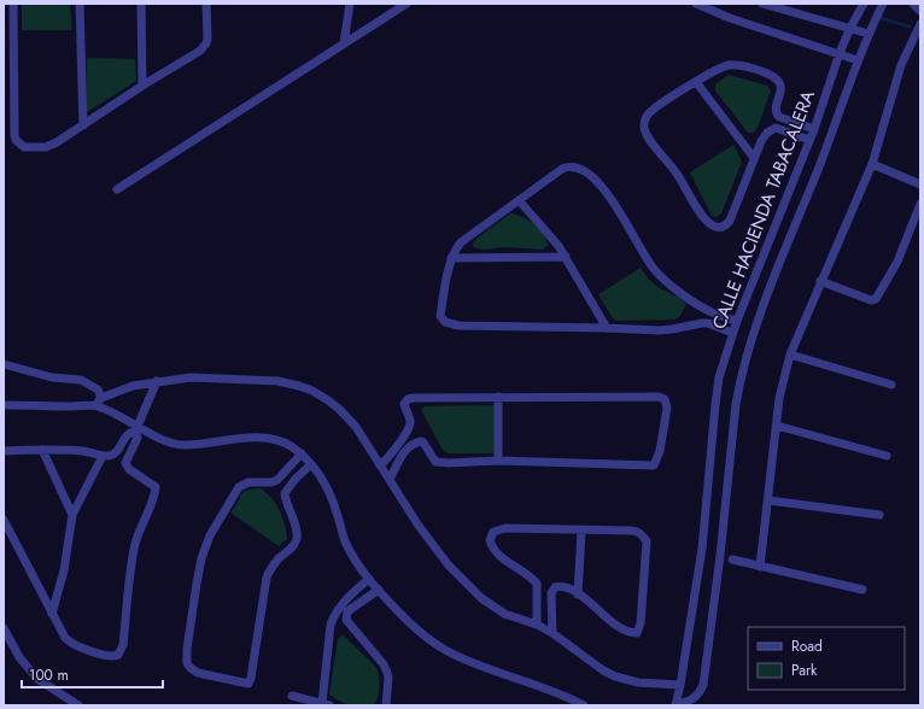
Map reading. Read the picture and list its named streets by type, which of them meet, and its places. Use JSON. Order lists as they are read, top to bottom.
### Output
{
  "streets": {
    "street": ["CALLE HACIENDA TABACALERA"]
  },
  "legend": ["Road", "Park"],
  "scale_bar": "100 m"
}
